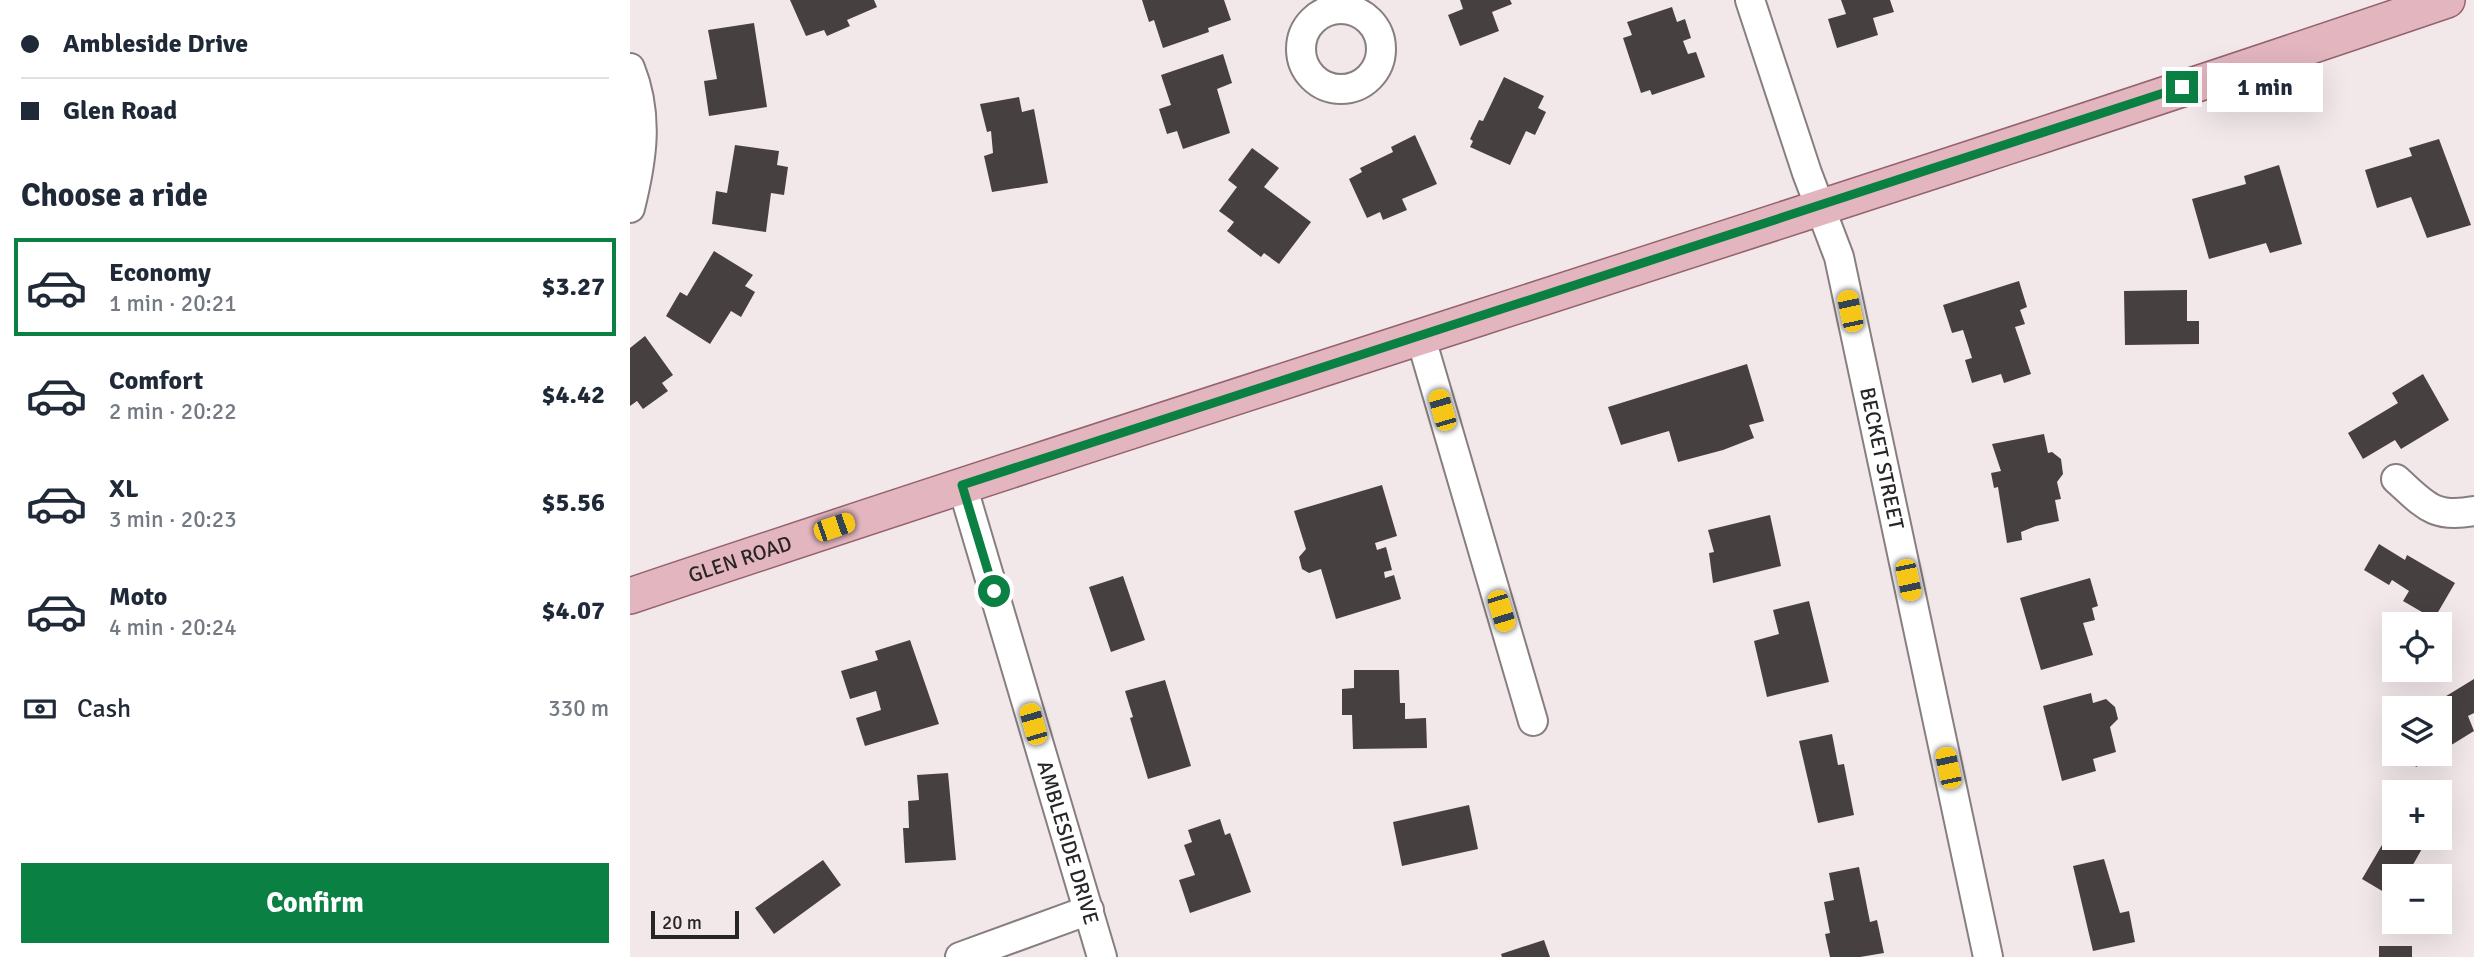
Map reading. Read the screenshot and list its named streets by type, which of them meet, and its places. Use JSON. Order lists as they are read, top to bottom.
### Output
{
  "streets": {
    "main road": ["GLEN ROAD"],
    "street": ["BECKET STREET", "AMBLESIDE DRIVE"]
  },
  "crossings": [
    ["BECKET STREET", "GLEN ROAD"],
    ["GLEN ROAD", "AMBLESIDE DRIVE"]
  ],
  "scale_bar": "20 m",
  "page": {
    "banner": ["Ambleside Drive", "Glen Road"],
    "bubble": "1 min",
    "heading": "Choose a ride",
    "list": [
      {
        "name": "Economy",
        "note": "1 min · 20:21",
        "value": "$3.27"
      },
      {
        "name": "Comfort",
        "note": "2 min · 20:22",
        "value": "$4.42"
      },
      {
        "name": "XL",
        "note": "3 min · 20:23",
        "value": "$5.56"
      },
      {
        "name": "Moto",
        "note": "4 min · 20:24",
        "value": "$4.07"
      }
    ],
    "map_buttons": ["+", "−"],
    "pay": ["Cash", "330 m"],
    "buttons": "Confirm",
    "scale": "20 m"
  }
}
